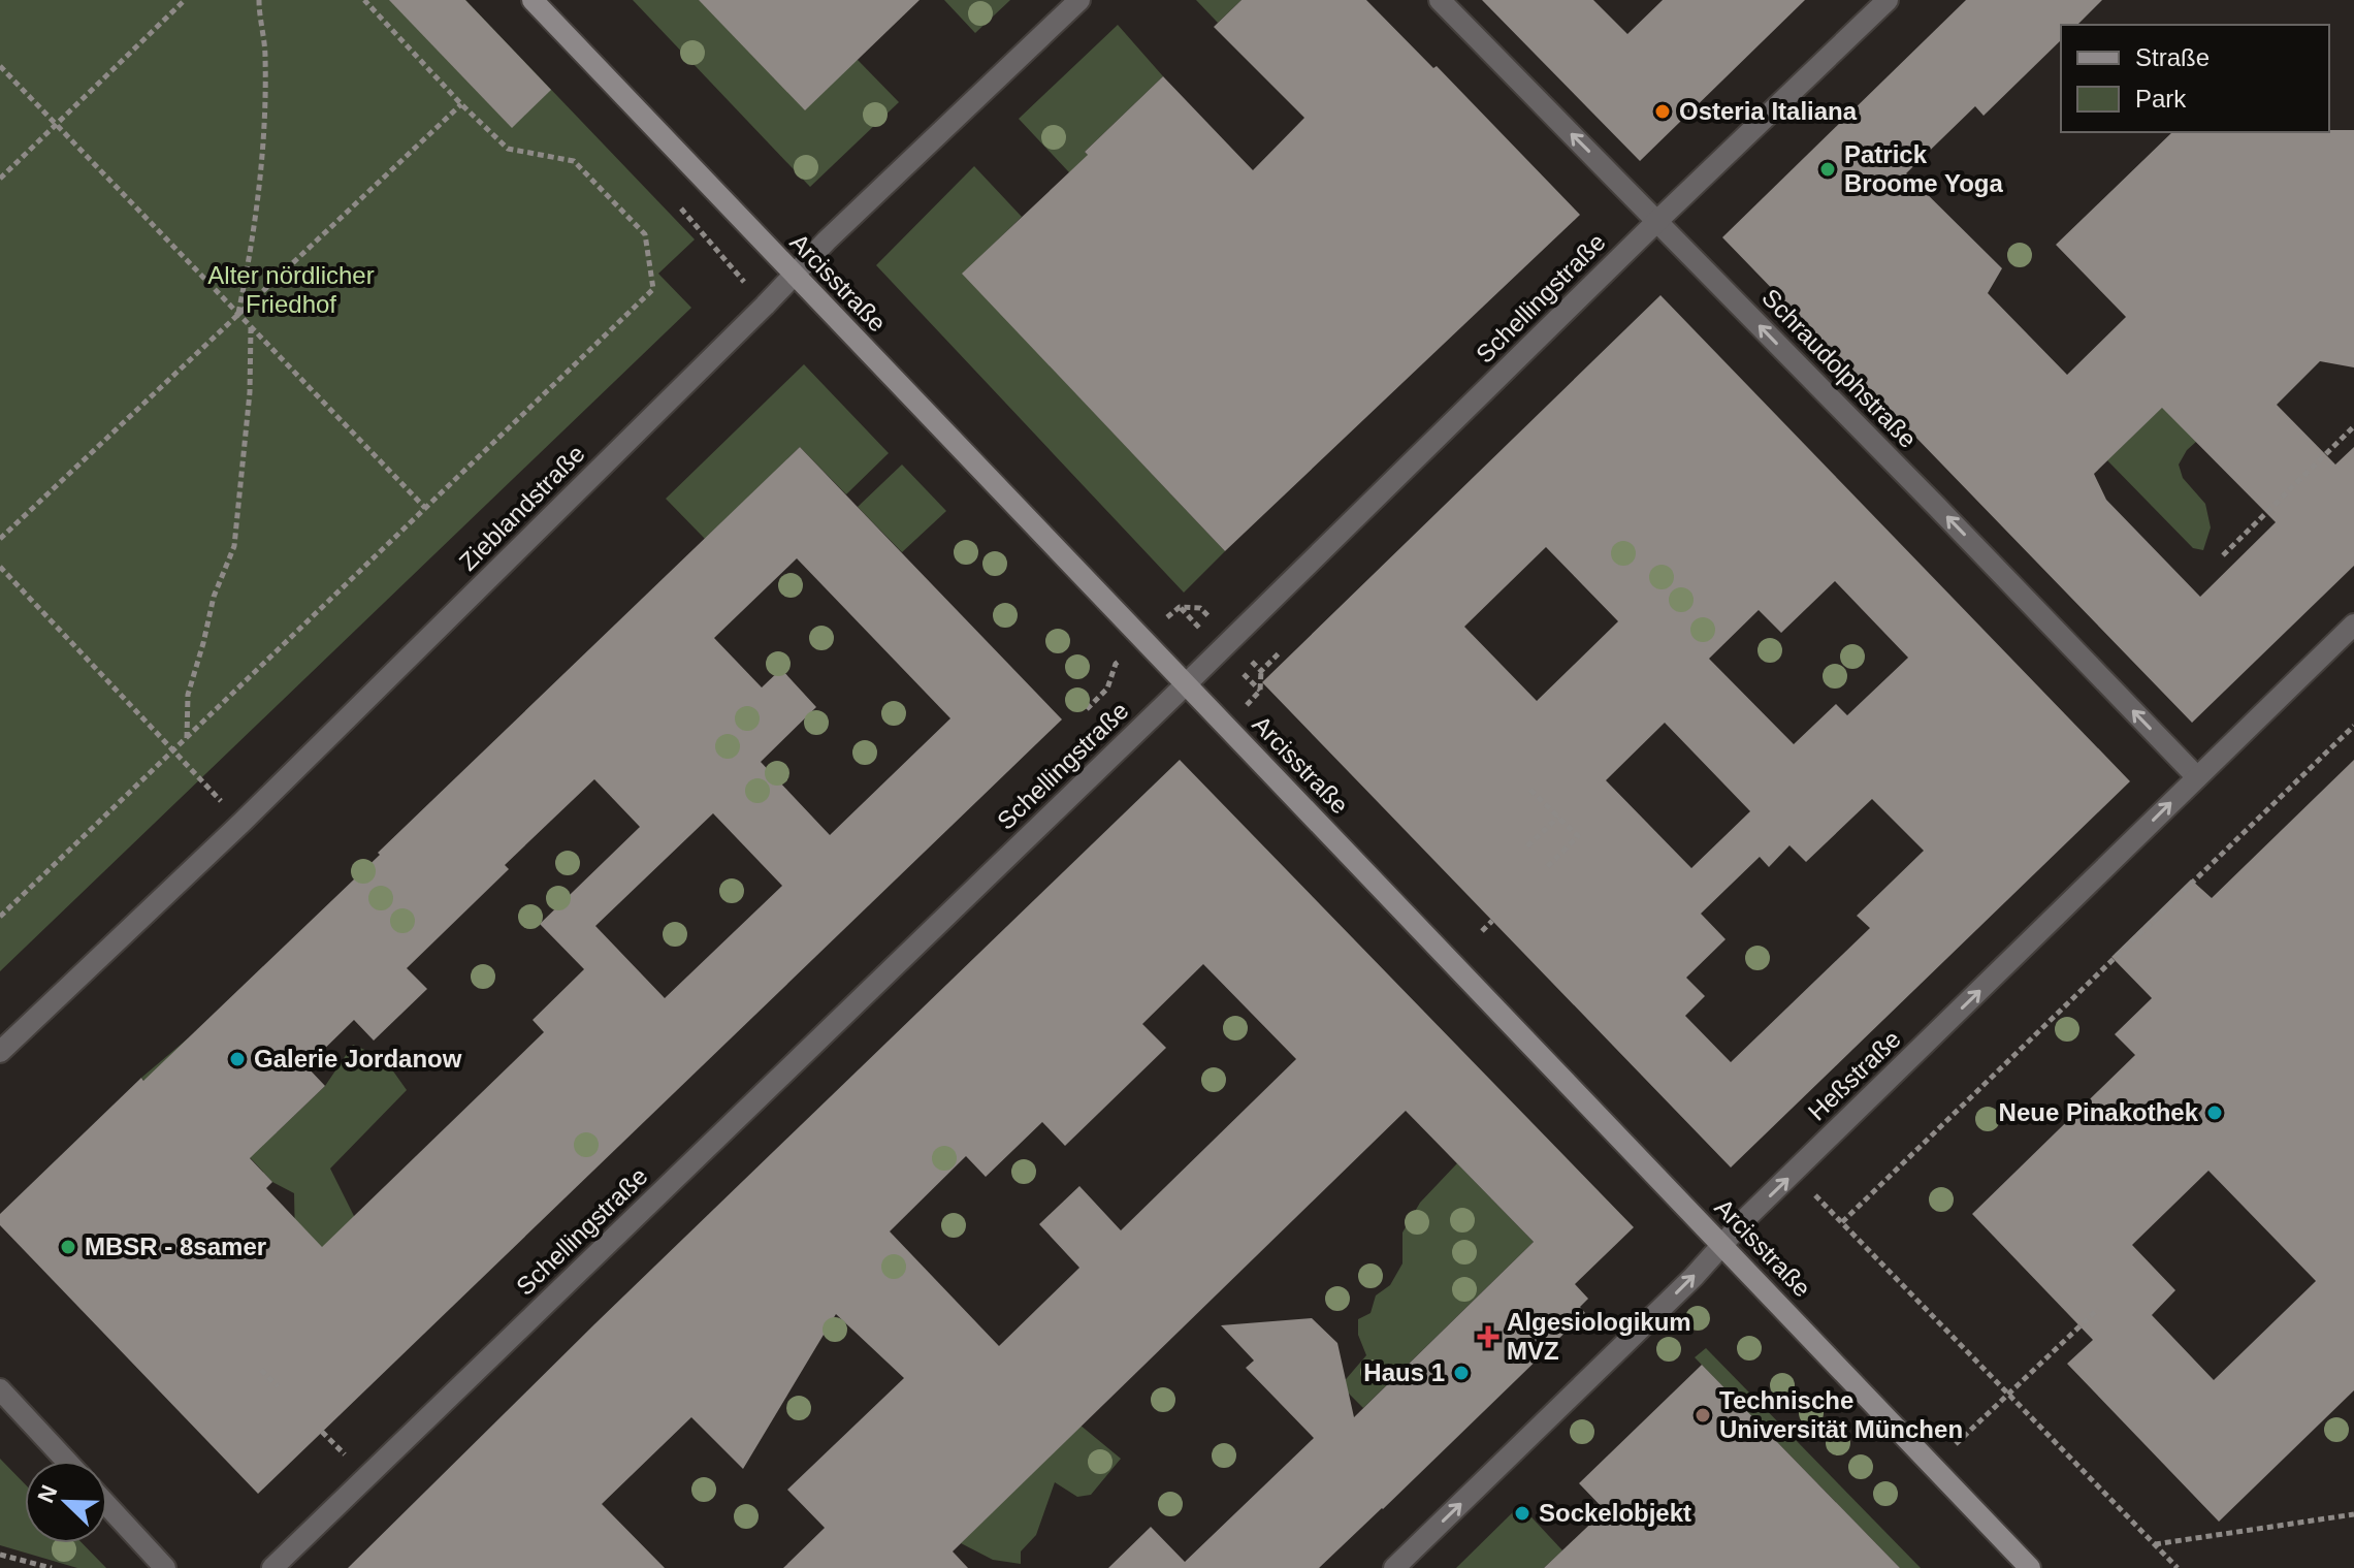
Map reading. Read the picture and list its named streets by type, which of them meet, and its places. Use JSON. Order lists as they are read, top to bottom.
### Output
{
  "streets": {
    "main road": ["Arcisstraße"],
    "street": [
      "Schellingstraße",
      "Schraudolphstraße",
      "Zieblandstraße",
      "Heßstraße"
    ]
  },
  "crossings": [
    ["Arcisstraße", "Schellingstraße"],
    ["Arcisstraße", "Zieblandstraße"],
    ["Arcisstraße", "Heßstraße"],
    ["Schellingstraße", "Schraudolphstraße"],
    ["Schraudolphstraße", "Heßstraße"]
  ],
  "one_way": ["Schraudolphstraße", "Heßstraße"],
  "parks": ["Alter nördlicher Friedhof"],
  "places": {
    "other": [
      "Osteria Italiana",
      "Patrick Broome Yoga",
      "Galerie Jordanow",
      "Neue Pinakothek",
      "MBSR - 8samer",
      "Haus 1",
      "Technische Universität München",
      "Sockelobjekt"
    ],
    "health": ["Algesiologikum MVZ"]
  },
  "legend": ["Straße", "Park"],
  "north": "top left"
}
